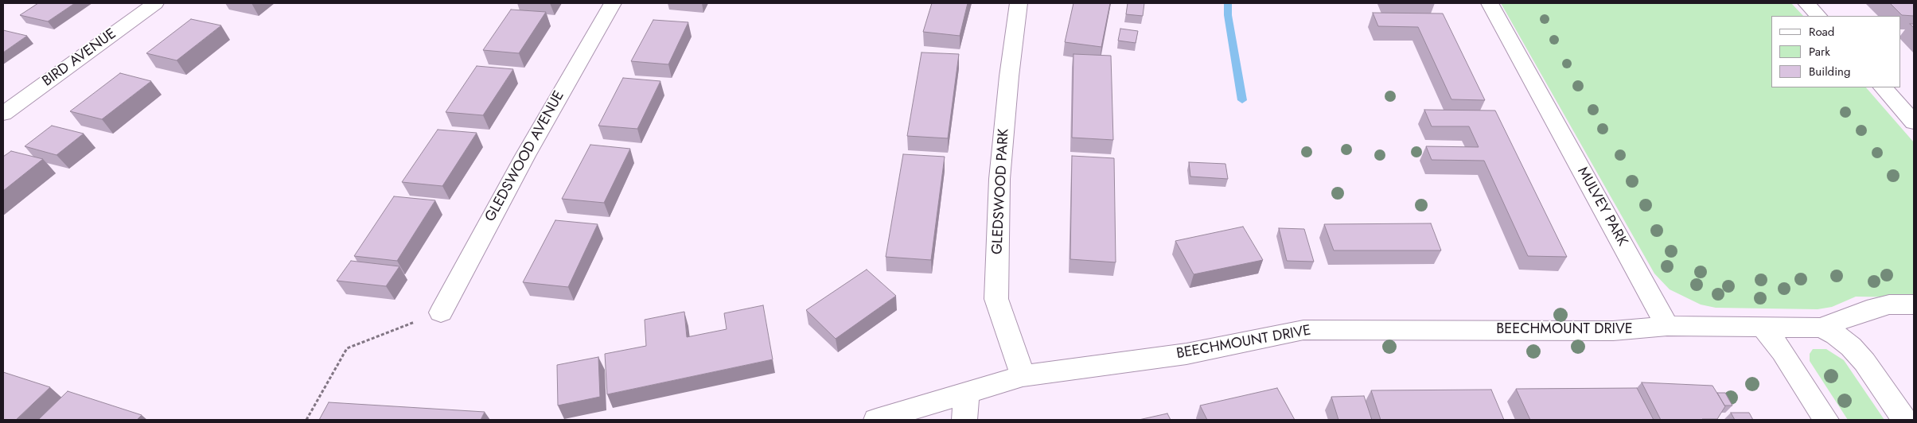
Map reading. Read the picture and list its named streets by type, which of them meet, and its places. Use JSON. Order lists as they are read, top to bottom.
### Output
{
  "streets": {
    "street": [
      "BIRD AVENUE",
      "GLEDSWOOD AVENUE",
      "GLEDSWOOD PARK",
      "MULVEY PARK",
      "BEECHMOUNT DRIVE"
    ]
  },
  "crossings": [
    ["GLEDSWOOD PARK", "BEECHMOUNT DRIVE"],
    ["MULVEY PARK", "BEECHMOUNT DRIVE"]
  ],
  "legend": ["Road", "Park", "Building"]
}
